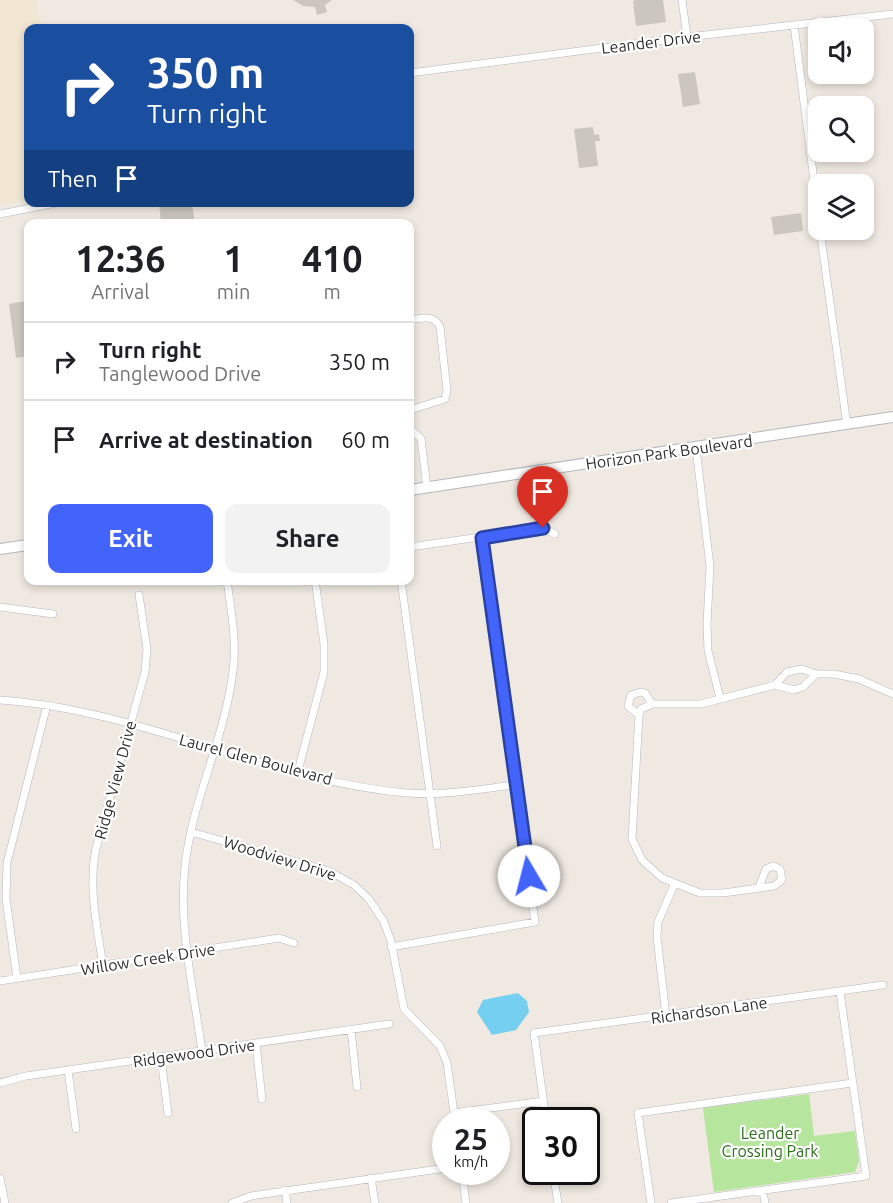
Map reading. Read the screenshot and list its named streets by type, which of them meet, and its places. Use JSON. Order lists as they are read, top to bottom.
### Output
{
  "streets": {
    "street": [
      "Leander Drive",
      "Horizon Park Boulevard",
      "Laurel Glen Boulevard",
      "Ridge View Drive",
      "Woodview Drive",
      "Willow Creek Drive",
      "Richardson Lane",
      "Ridgewood Drive"
    ]
  },
  "crossings": [
    ["Laurel Glen Boulevard", "Ridge View Drive"],
    ["Ridge View Drive", "Willow Creek Drive"]
  ],
  "parks": ["Leander Crossing Park"],
  "page": {
    "turn": ["350 m", "Turn right"],
    "then": "Then",
    "eta": [
      "12:36",
      "Arrival",
      "1",
      "min",
      "410",
      "m"
    ],
    "list": [
      {
        "name": "Turn right",
        "note": "Tanglewood Drive",
        "value": "350 m"
      },
      {
        "name": "Arrive at destination",
        "value": "60 m"
      }
    ],
    "buttons": ["Exit", "Share"],
    "speed": "25 km/h",
    "limit": "30"
  }
}
